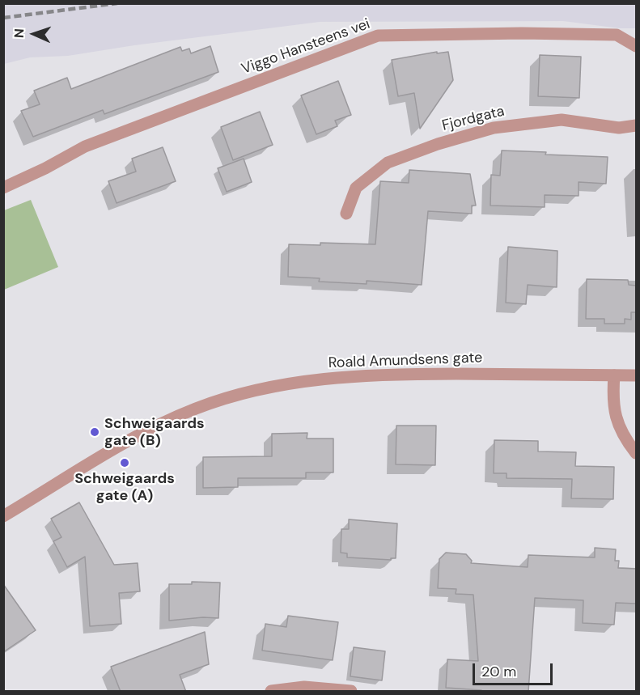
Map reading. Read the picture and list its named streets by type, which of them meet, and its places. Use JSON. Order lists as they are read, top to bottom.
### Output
{
  "streets": {
    "street": ["Viggo Hansteens vei", "Fjordgata", "Roald Amundsens gate"]
  },
  "places": ["Schweigaards gate (B)", "Schweigaards gate (A)"],
  "scale_bar": "20 m",
  "north": "left"
}
